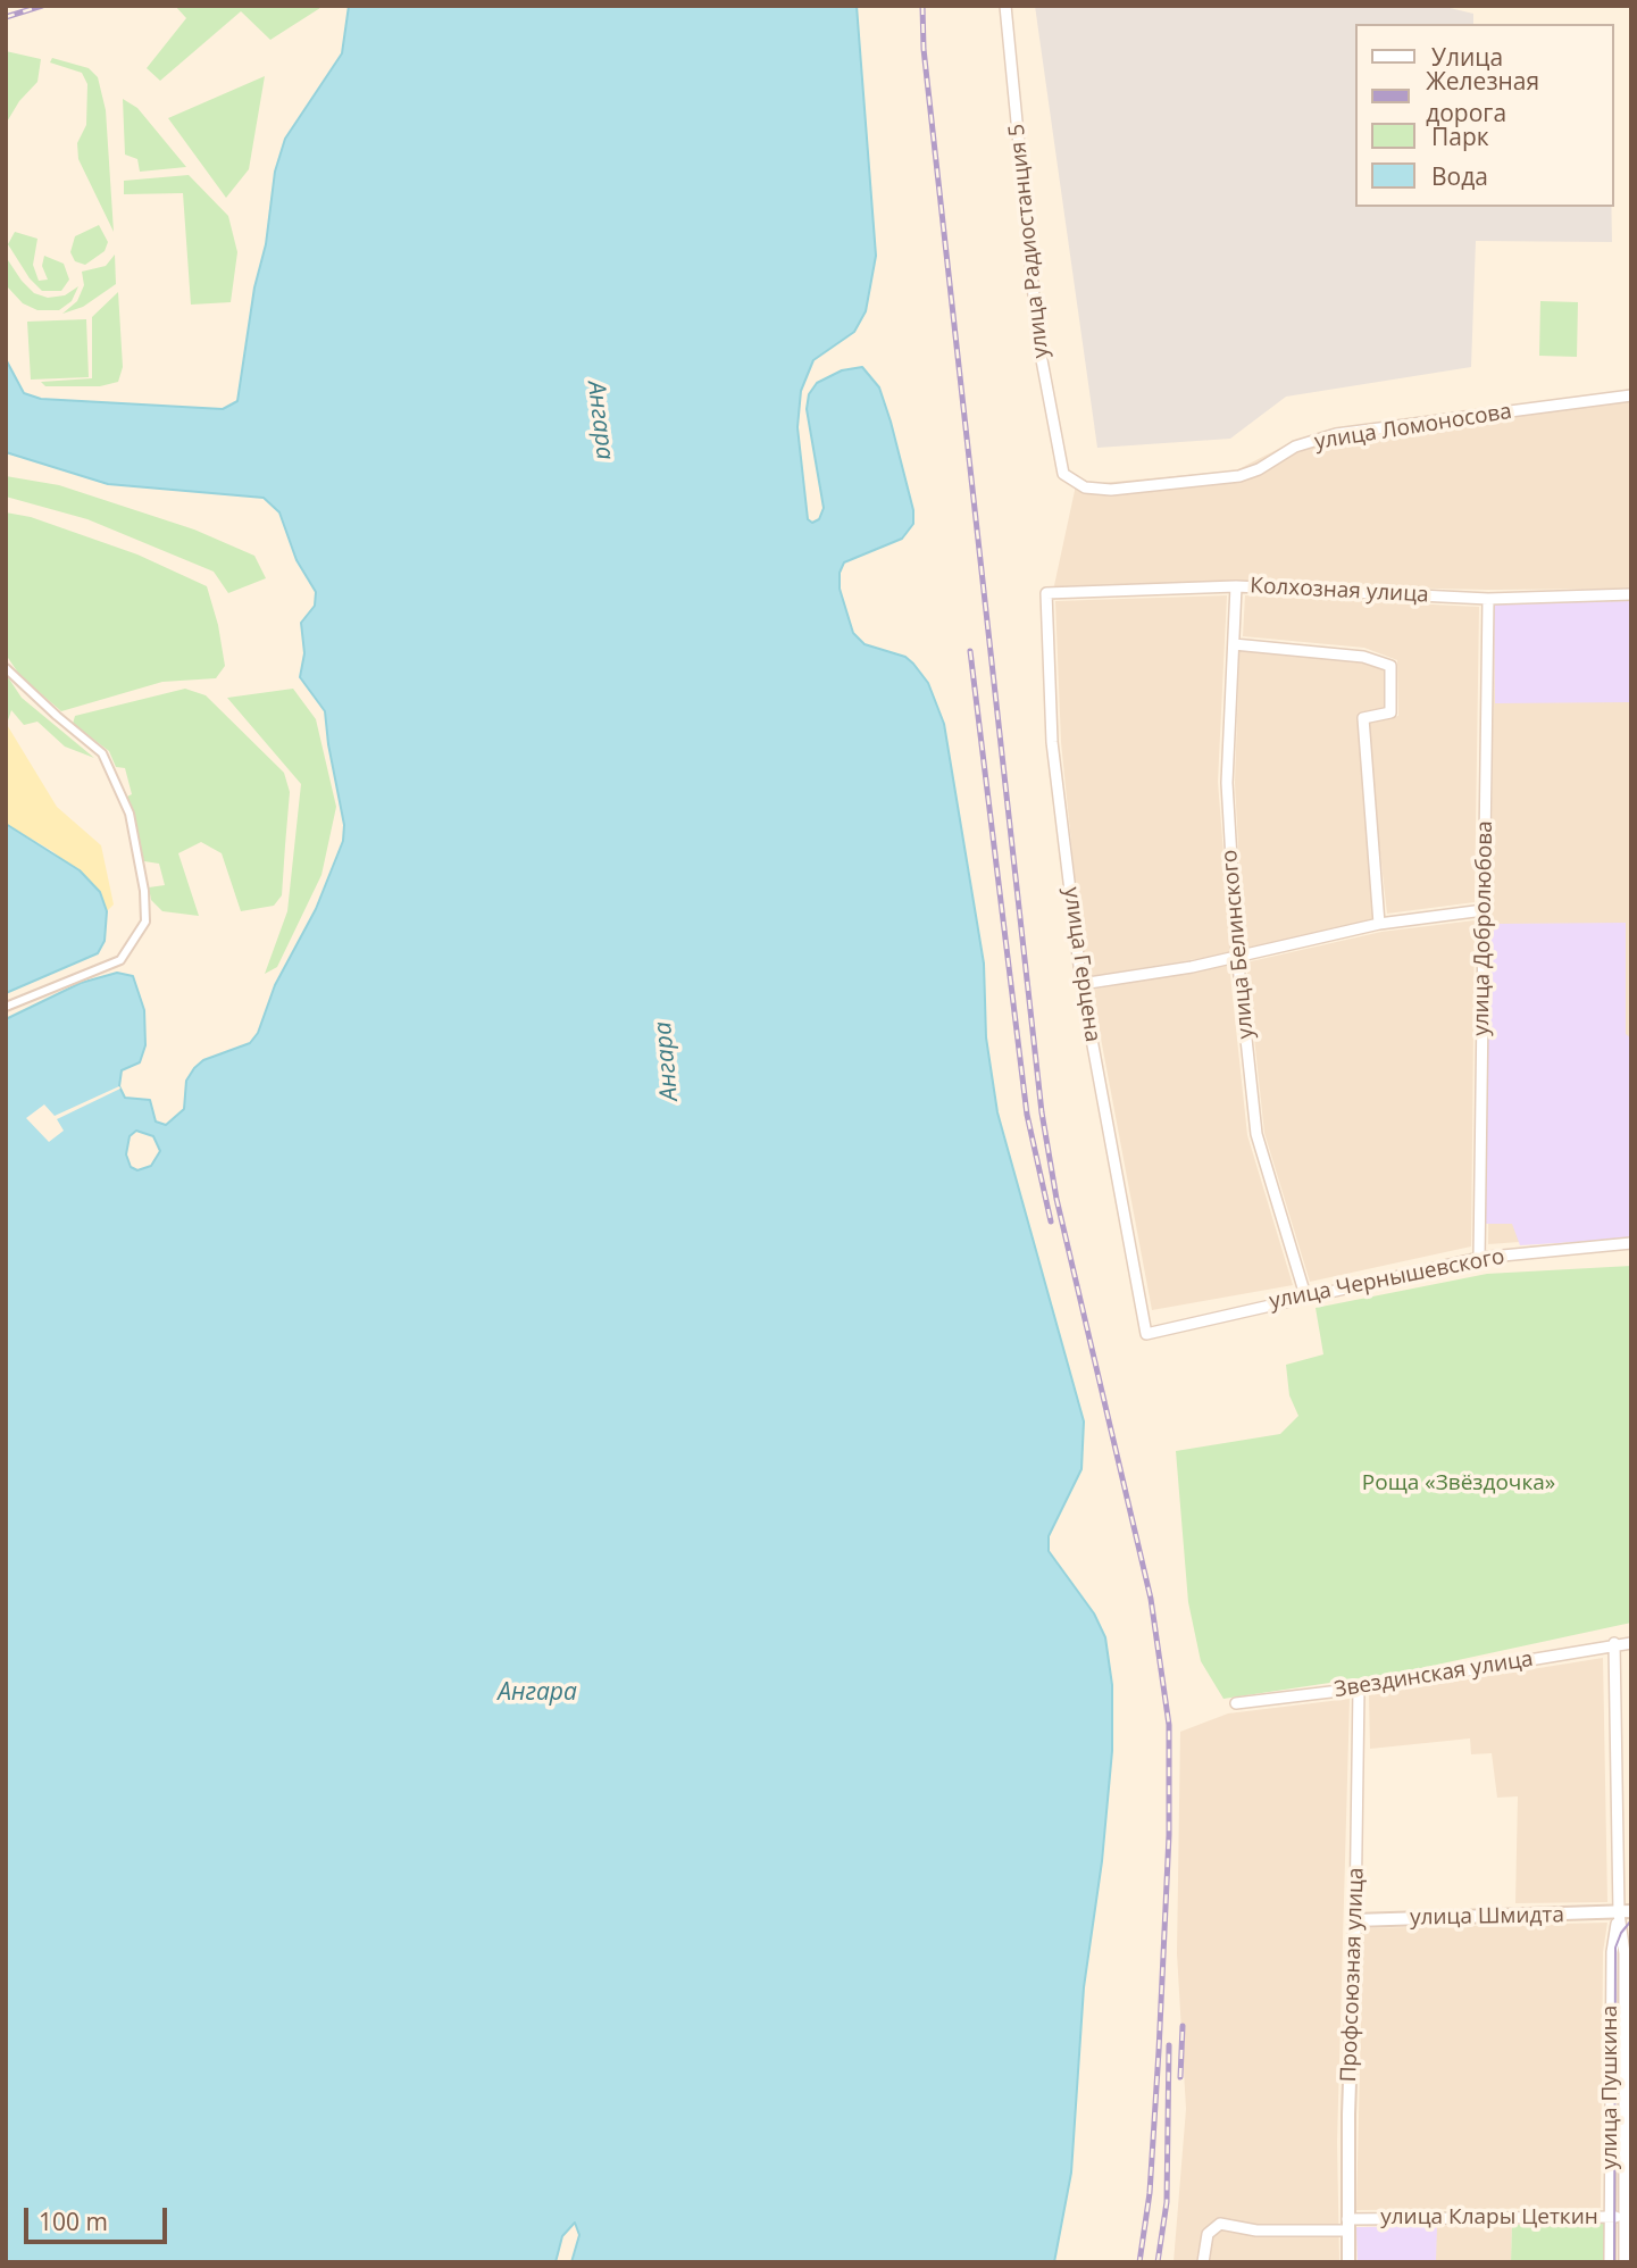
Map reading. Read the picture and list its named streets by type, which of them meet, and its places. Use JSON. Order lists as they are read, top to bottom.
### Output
{
  "streets": {
    "street": [
      "улица Радиостанция 5",
      "улица Ломоносова",
      "Колхозная улица",
      "улица Добролюбова",
      "улица Белинского",
      "улица Герцена",
      "улица Чернышевского",
      "Звездинская улица",
      "улица Шмидта",
      "Профсоюзная улица",
      "улица Пушкина",
      "улица Клары Цеткин"
    ]
  },
  "crossings": [
    ["улица Радиостанция 5", "улица Ломоносова"],
    ["Колхозная улица", "улица Добролюбова"],
    ["Колхозная улица", "улица Белинского"],
    ["Колхозная улица", "улица Герцена"],
    ["улица Добролюбова", "улица Чернышевского"],
    ["улица Белинского", "улица Чернышевского"],
    ["улица Герцена", "улица Чернышевского"],
    ["Звездинская улица", "Профсоюзная улица"],
    ["Звездинская улица", "улица Пушкина"],
    ["улица Шмидта", "Профсоюзная улица"],
    ["улица Шмидта", "улица Пушкина"],
    ["Профсоюзная улица", "улица Клары Цеткин"],
    ["улица Пушкина", "улица Клары Цеткин"]
  ],
  "water": ["Ангара"],
  "parks": ["Роща «Звёздочка»"],
  "legend": [
    "Улица",
    "Железная дорога",
    "Парк",
    "Вода"
  ],
  "scale_bar": "100 m"
}
